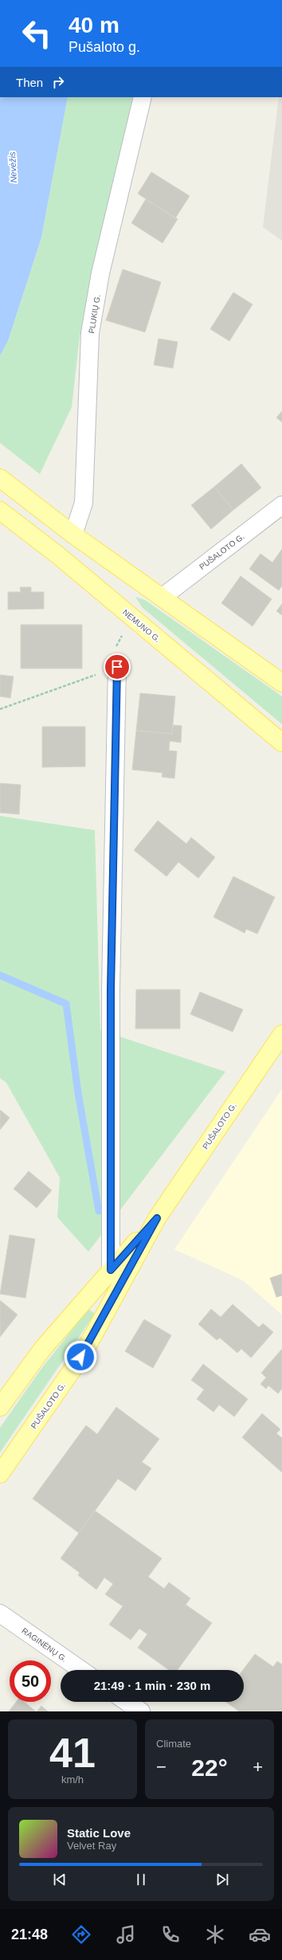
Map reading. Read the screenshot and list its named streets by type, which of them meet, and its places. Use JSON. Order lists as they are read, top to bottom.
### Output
{
  "streets": {
    "main road": ["PUŠALOTO G.", "NEMUNO G."],
    "street": ["PLUKIŲ G.", "RAGINĖNŲ G."]
  },
  "water": ["Nevėžis"],
  "page": {
    "turn": ["40 m", "Pušaloto g."],
    "then": "Then",
    "limit": "50",
    "trip": "21:49 · 1 min · 230 m",
    "tile": [
      ["41", "km/h"],
      "Climate"
    ],
    "heat": ["−", "22°", "+"],
    "song": ["Static Love", "Velvet Ray"],
    "tabs": "21:48"
  }
}
